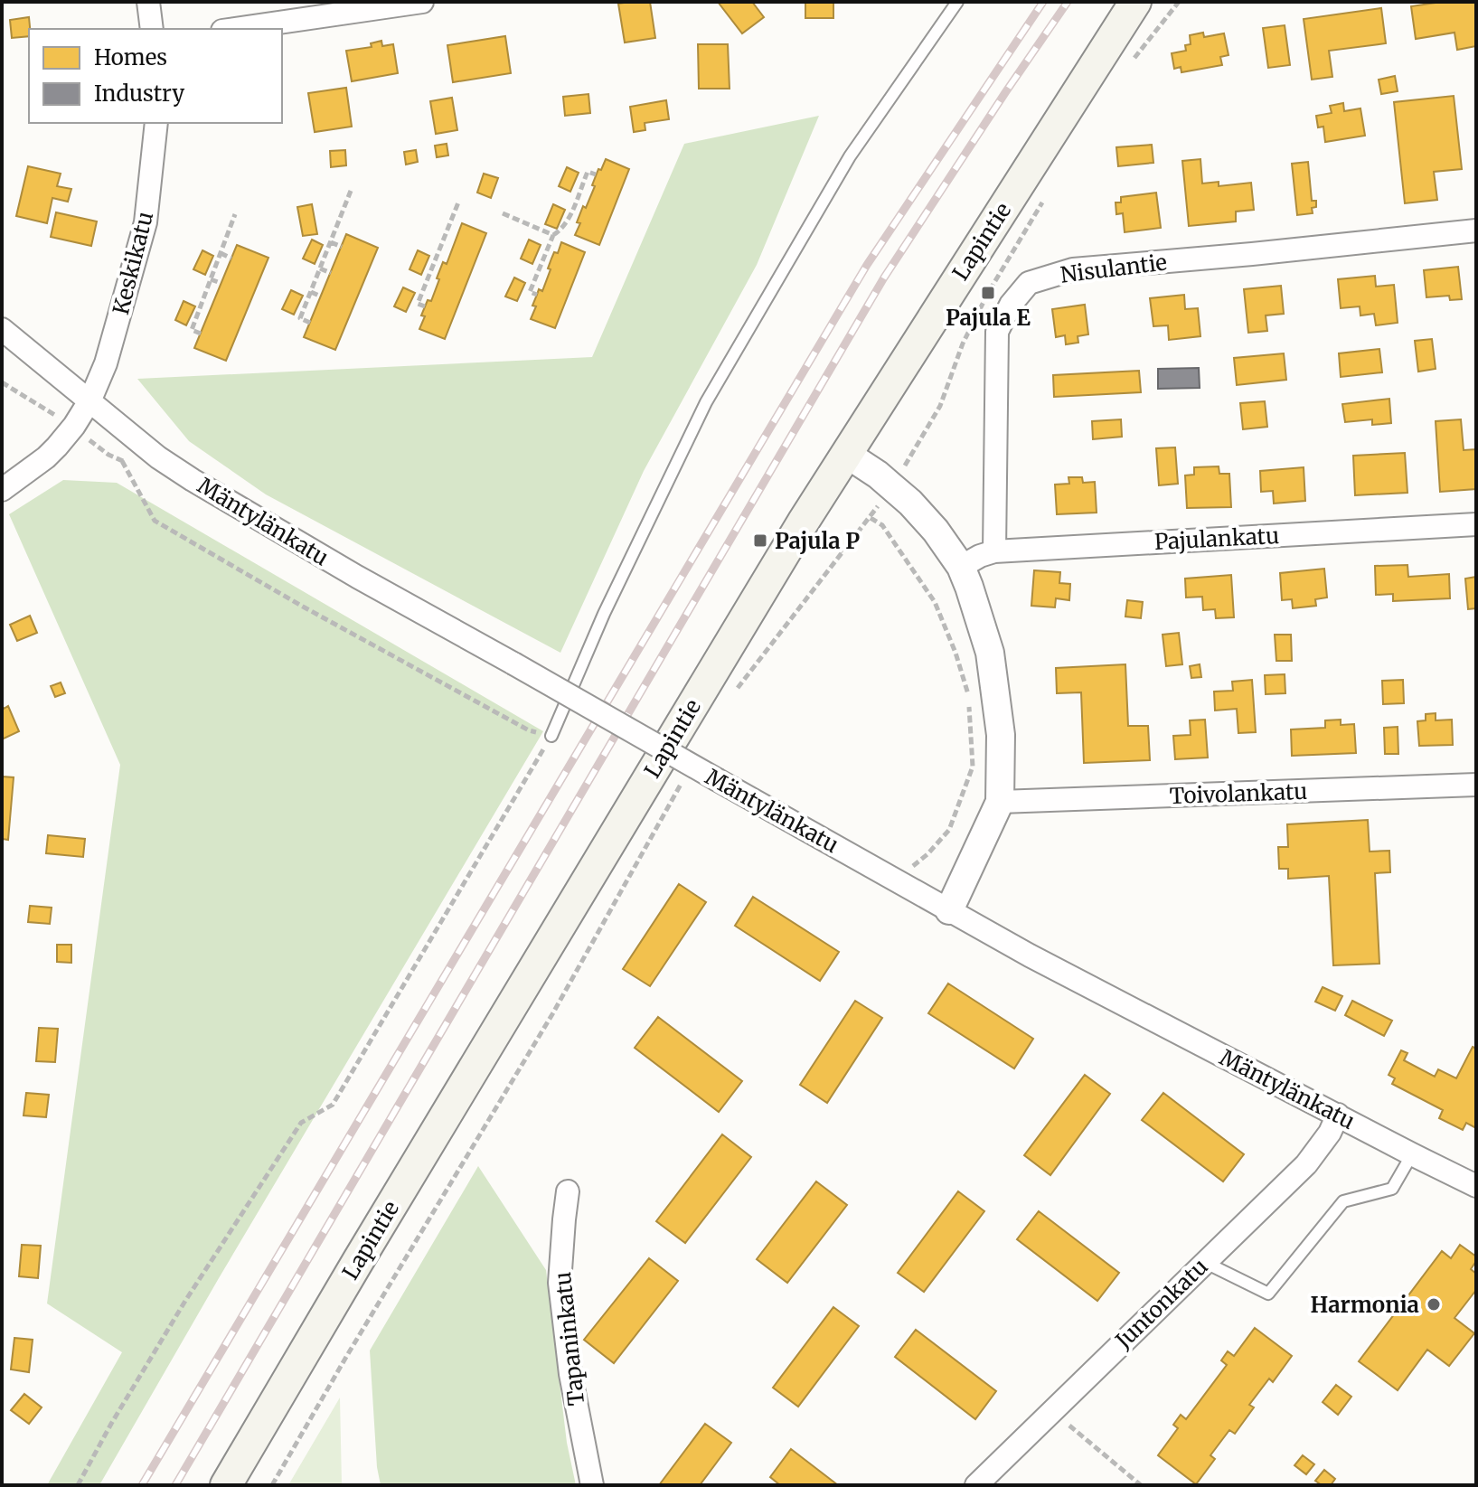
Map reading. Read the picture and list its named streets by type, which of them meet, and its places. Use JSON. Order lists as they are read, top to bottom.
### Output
{
  "streets": {
    "main road": ["Lapintie"],
    "street": [
      "Keskikatu",
      "Nisulantie",
      "Mäntylänkatu",
      "Pajulankatu",
      "Toivolankatu",
      "Juntonkatu",
      "Tapaninkatu"
    ]
  },
  "crossings": [
    ["Keskikatu", "Mäntylänkatu"],
    ["Nisulantie", "Pajulankatu"],
    ["Mäntylänkatu", "Juntonkatu"]
  ],
  "places": {
    "transit": ["Pajula E", "Pajula P"],
    "other": ["Harmonia"]
  },
  "legend": ["Homes", "Industry"]
}
